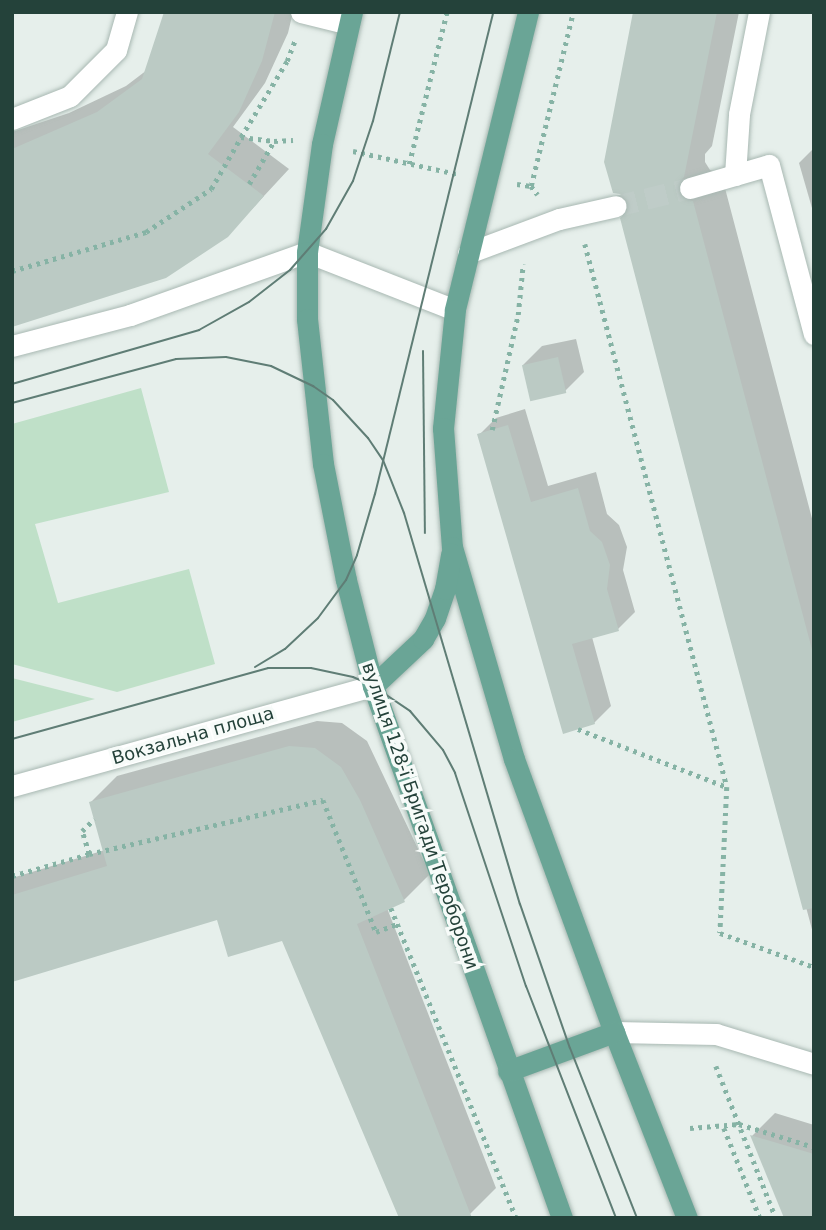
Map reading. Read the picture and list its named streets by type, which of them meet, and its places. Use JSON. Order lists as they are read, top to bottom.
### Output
{
  "streets": {
    "main road": ["вулиця 128-ї Бригади Тероборони"],
    "street": ["Вокзальна площа"]
  },
  "crossings": [
    ["Вокзальна площа", "вулиця 128-ї Бригади Тероборони"]
  ]
}
